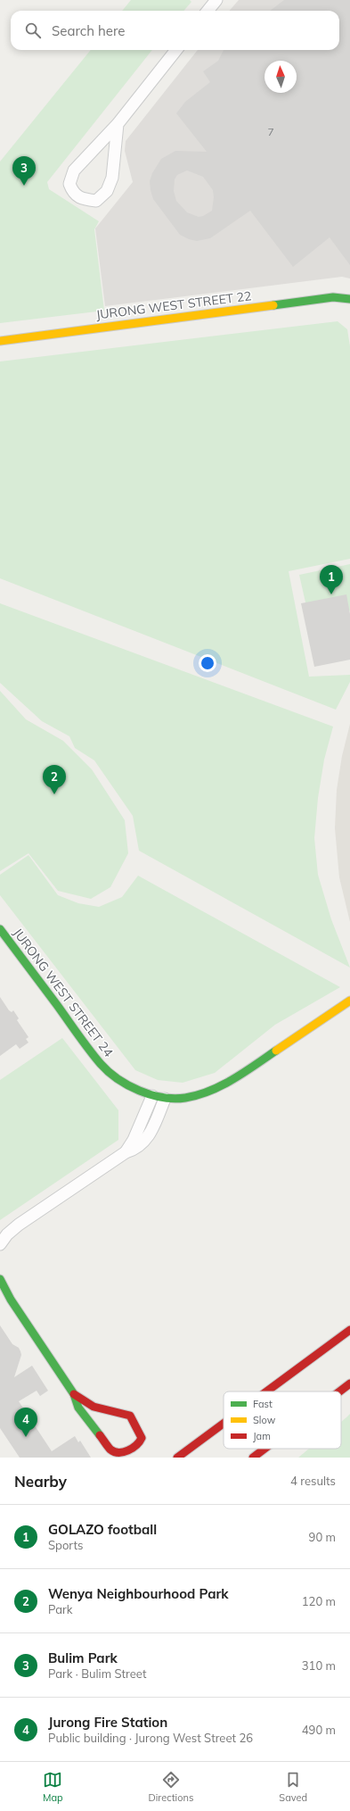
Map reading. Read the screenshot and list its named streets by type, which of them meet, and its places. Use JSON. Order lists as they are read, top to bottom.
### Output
{
  "streets": {
    "street": ["JURONG WEST STREET 22", "JURONG WEST STREET 24"]
  },
  "house_numbers": ["7"],
  "legend": ["Fast", "Slow", "Jam"],
  "north": "top",
  "page": {
    "search": "Search here",
    "pins": [
      "3",
      "1",
      "2",
      "4"
    ],
    "heading": ["Nearby", "4 results"],
    "list": [
      {
        "mark": "1",
        "name": "GOLAZO football",
        "note": "Sports",
        "value": "90 m"
      },
      {
        "mark": "2",
        "name": "Wenya Neighbourhood Park",
        "note": "Park",
        "value": "120 m"
      },
      {
        "mark": "3",
        "name": "Bulim Park",
        "note": "Park · Bulim Street",
        "value": "310 m"
      },
      {
        "mark": "4",
        "name": "Jurong Fire Station",
        "note": "Public building · Jurong West Street 26",
        "value": "490 m"
      }
    ],
    "nav": ["Map", "Directions", "Saved"]
  }
}
